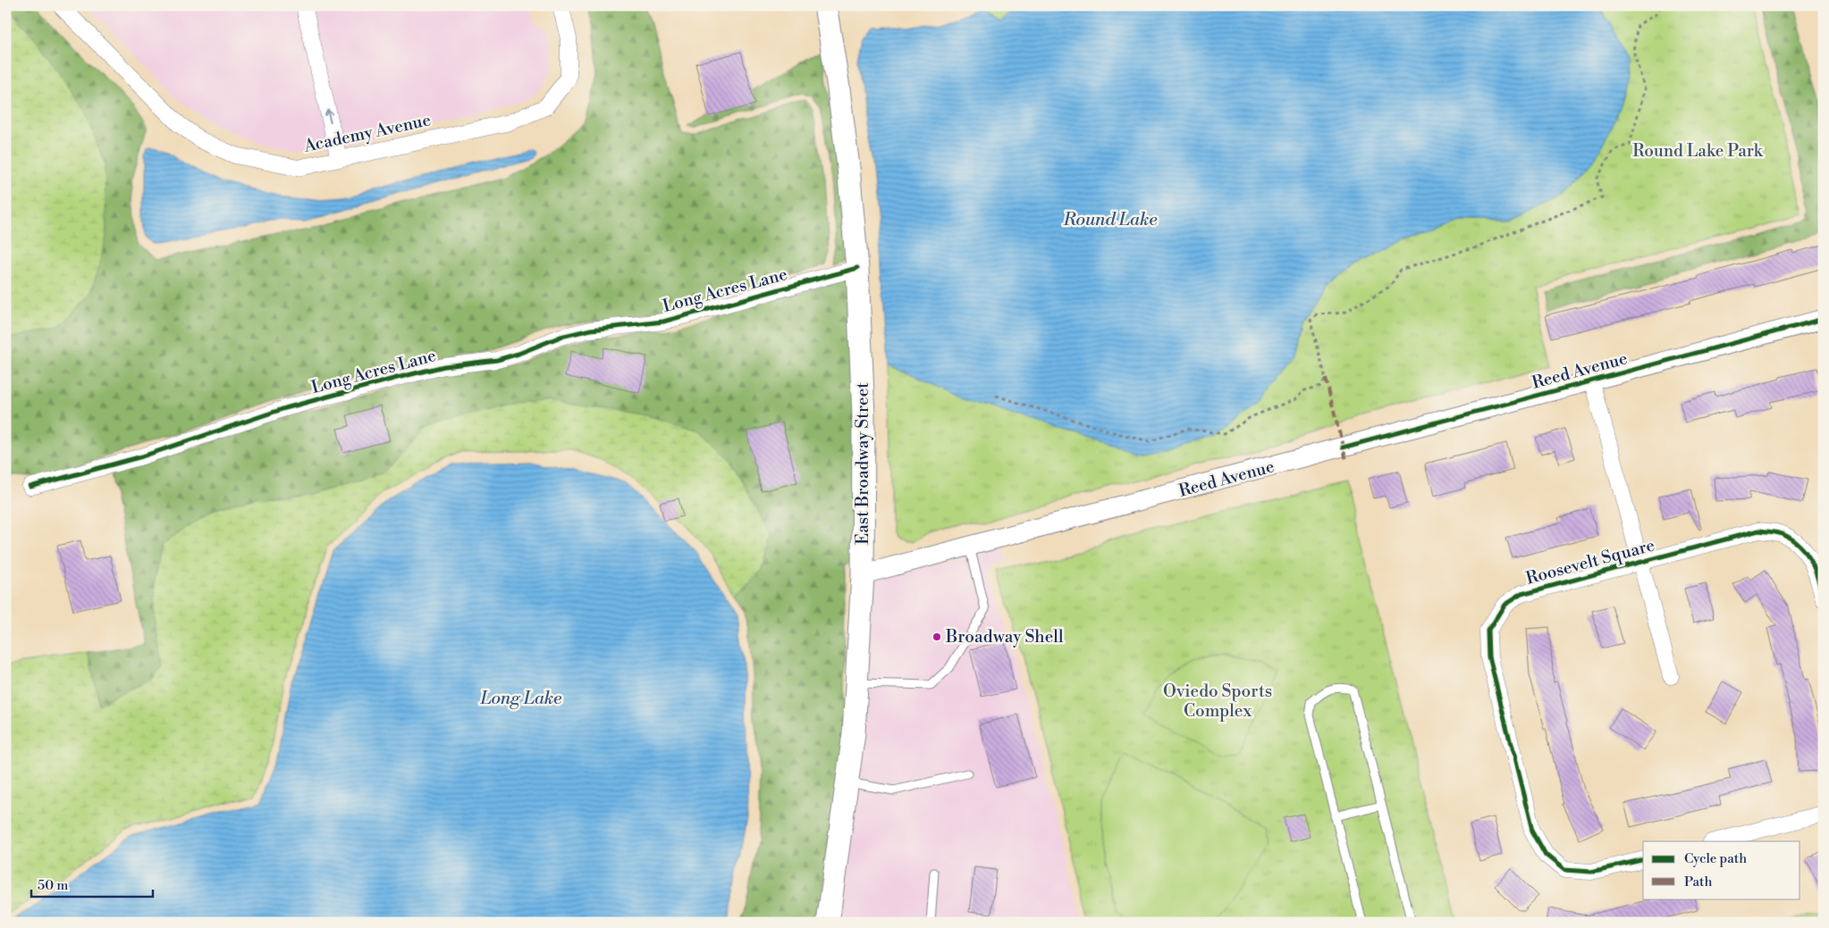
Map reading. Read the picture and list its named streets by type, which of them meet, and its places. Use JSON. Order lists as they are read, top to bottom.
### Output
{
  "streets": {
    "main road": ["East Broadway Street"],
    "street": [
      "Academy Avenue",
      "Long Acres Lane",
      "Reed Avenue",
      "Roosevelt Square"
    ]
  },
  "crossings": [
    ["Long Acres Lane", "East Broadway Street"],
    ["Reed Avenue", "East Broadway Street"]
  ],
  "water": ["Round Lake", "Long Lake"],
  "parks": ["Round Lake Park", "Oviedo Sports Complex"],
  "places": ["Broadway Shell"],
  "legend": ["Cycle path", "Path"],
  "scale_bar": "50 m"
}
